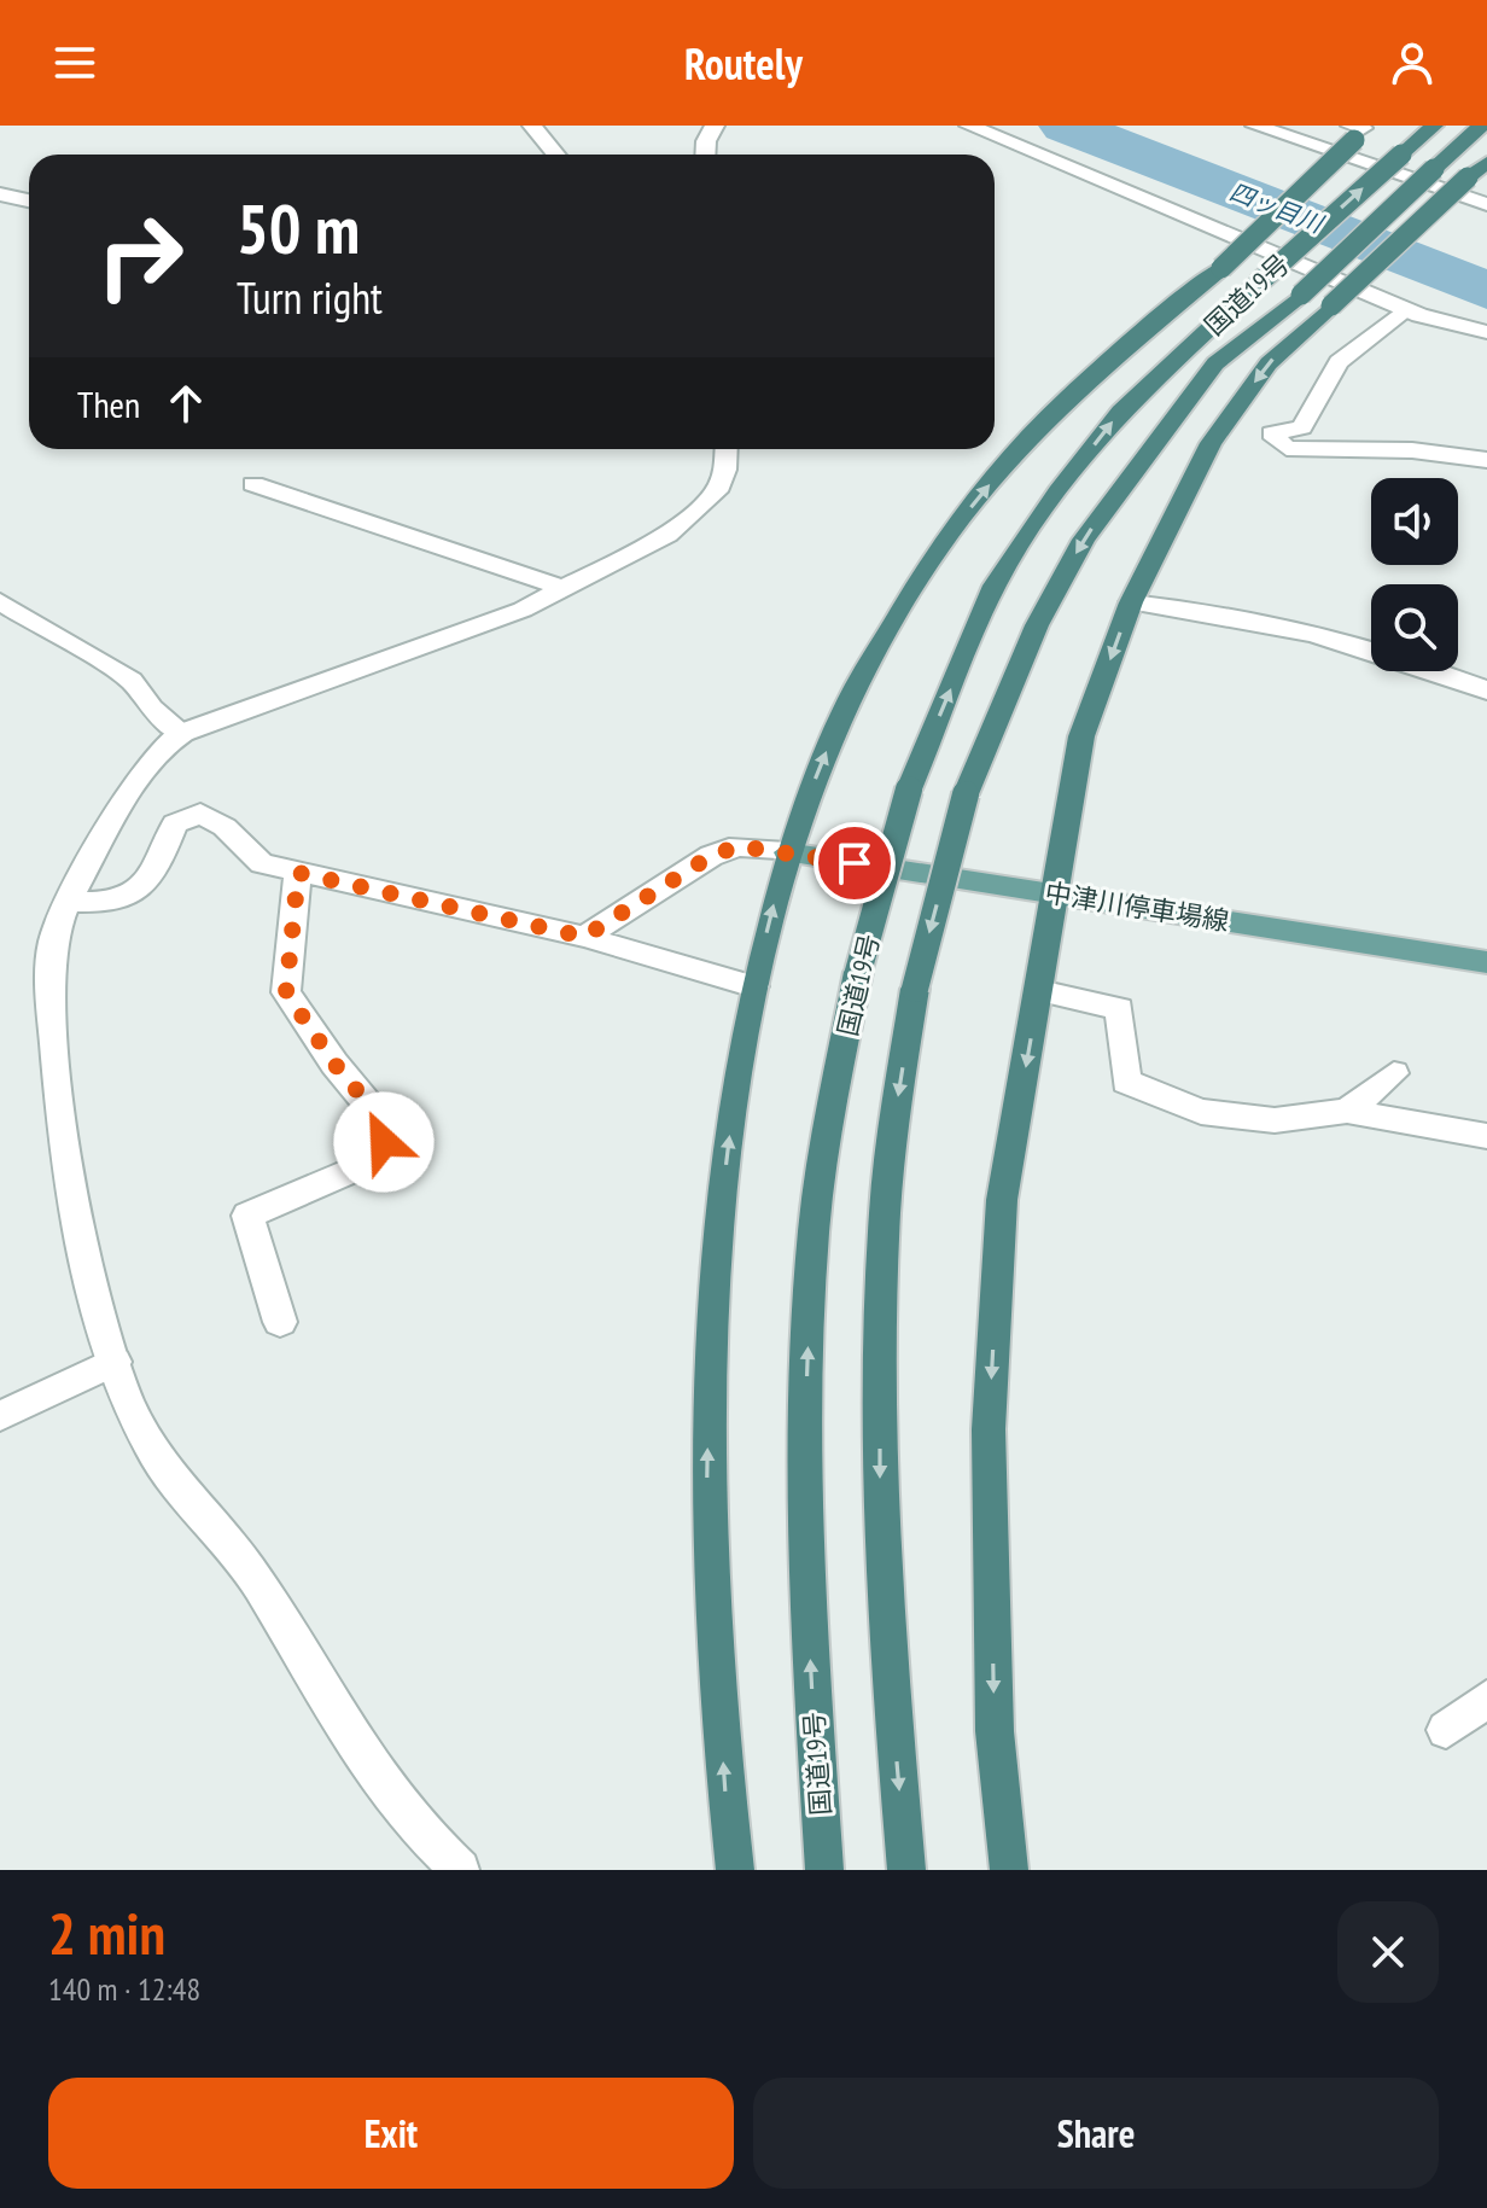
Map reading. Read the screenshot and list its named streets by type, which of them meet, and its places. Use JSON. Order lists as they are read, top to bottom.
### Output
{
  "streets": {
    "highway": ["国道19号"],
    "main road": ["中津川停車場線"]
  },
  "water": ["四ッ目川"],
  "page": {
    "header": "Routely",
    "turn": ["50 m", "Turn right"],
    "then": "Then",
    "heading": ["2 min", "140 m · 12:48"],
    "buttons": ["Exit", "Share"]
  }
}
